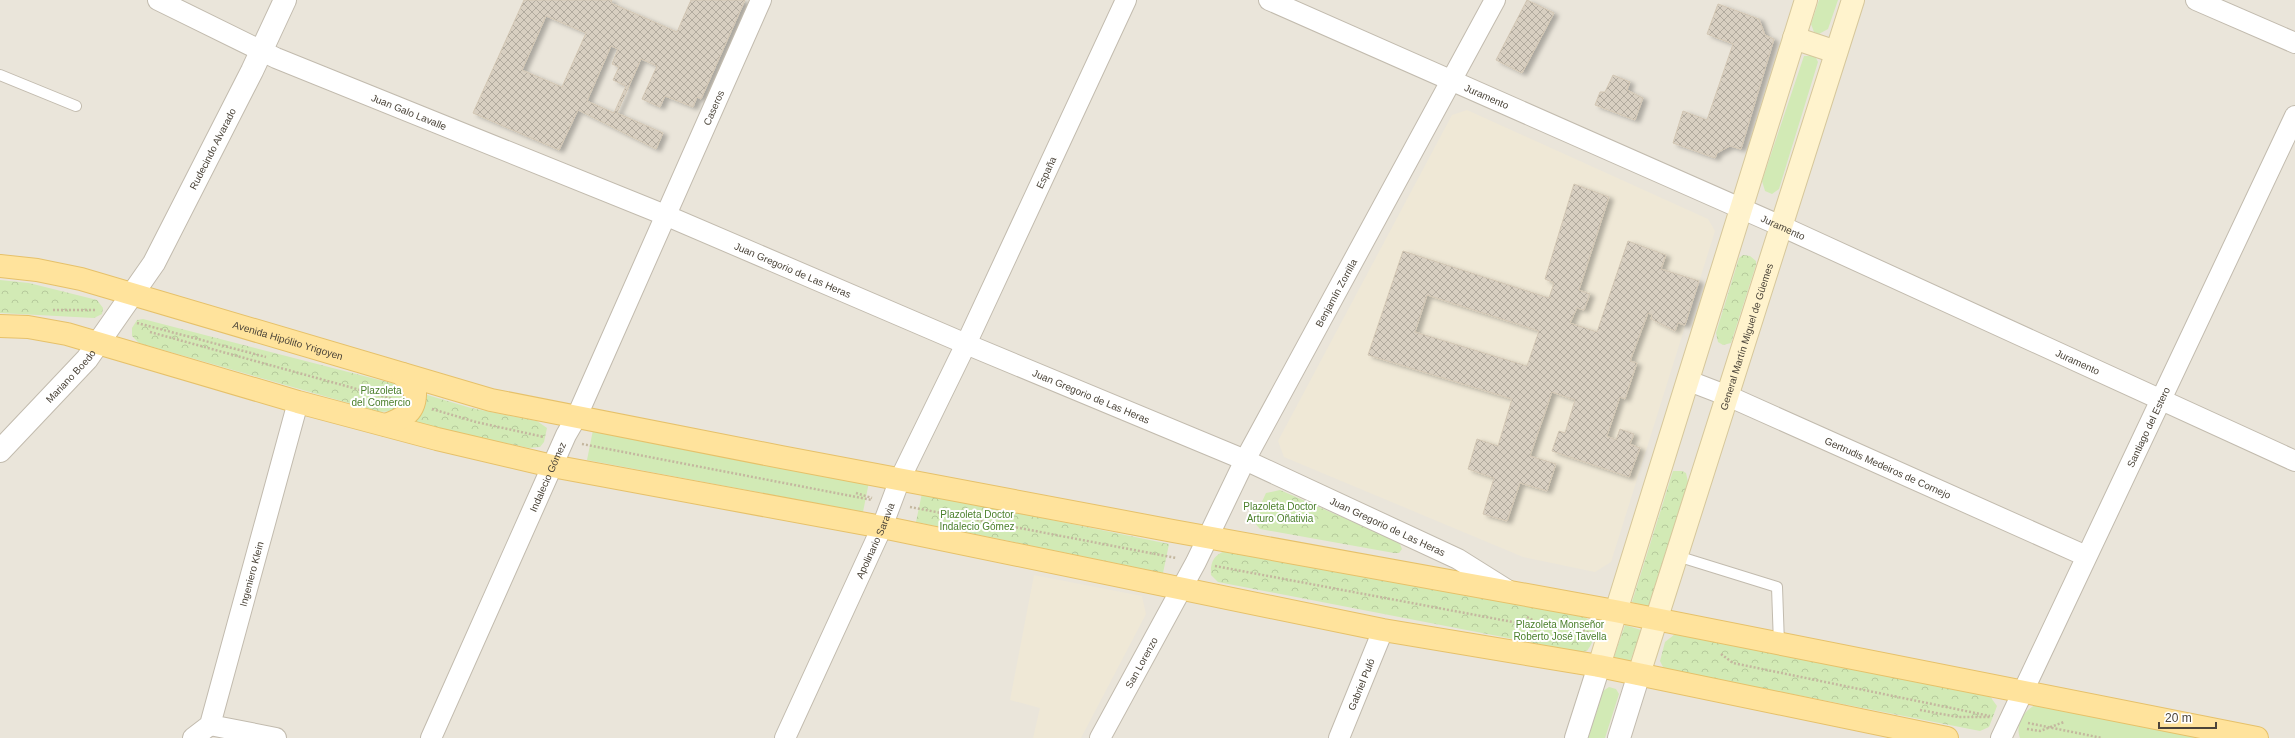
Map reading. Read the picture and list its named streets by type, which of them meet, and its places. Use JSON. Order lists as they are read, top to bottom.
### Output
{
  "streets": {
    "main road": ["General Martín Miguel de Güemes", "Avenida Hipólito Yrigoyen"],
    "street": [
      "Juramento",
      "Caseros",
      "Juan Galo Lavalle",
      "Rudecindo Alvarado",
      "España",
      "Juan Gregorio de Las Heras",
      "Benjamín Zorrilla",
      "Mariano Boedo",
      "Santiago del Estero",
      "Gertrudis Medeiros de Cornejo",
      "Indalecio Gómez",
      "Apolinario Saravia",
      "Ingeniero Klein",
      "San Lorenzo",
      "Gabriel Puló"
    ]
  },
  "crossings": [
    ["Juramento", "Benjamín Zorrilla"],
    ["Juramento", "General Martín Miguel de Güemes"],
    ["Juramento", "Santiago del Estero"],
    ["Caseros", "Juan Galo Lavalle"],
    ["Caseros", "Juan Gregorio de Las Heras"],
    ["Caseros", "Indalecio Gómez"],
    ["Juan Galo Lavalle", "Rudecindo Alvarado"],
    ["Juan Galo Lavalle", "Juan Gregorio de Las Heras"],
    ["Juan Galo Lavalle", "Indalecio Gómez"],
    ["Rudecindo Alvarado", "Avenida Hipólito Yrigoyen"],
    ["Rudecindo Alvarado", "Mariano Boedo"],
    ["España", "Juan Gregorio de Las Heras"],
    ["España", "Apolinario Saravia"],
    ["Juan Gregorio de Las Heras", "Benjamín Zorrilla"],
    ["Juan Gregorio de Las Heras", "Avenida Hipólito Yrigoyen"],
    ["Juan Gregorio de Las Heras", "Indalecio Gómez"],
    ["Juan Gregorio de Las Heras", "Apolinario Saravia"],
    ["Benjamín Zorrilla", "Avenida Hipólito Yrigoyen"],
    ["Benjamín Zorrilla", "San Lorenzo"],
    ["General Martín Miguel de Güemes", "Avenida Hipólito Yrigoyen"],
    ["General Martín Miguel de Güemes", "Gertrudis Medeiros de Cornejo"],
    ["Avenida Hipólito Yrigoyen", "Mariano Boedo"],
    ["Avenida Hipólito Yrigoyen", "Santiago del Estero"],
    ["Avenida Hipólito Yrigoyen", "Indalecio Gómez"],
    ["Avenida Hipólito Yrigoyen", "Apolinario Saravia"],
    ["Santiago del Estero", "Gertrudis Medeiros de Cornejo"]
  ],
  "parks": [
    "Plazoleta del Comercio",
    "Plazoleta Doctor Arturo Oñativia",
    "Plazoleta Doctor Indalecio Gómez",
    "Plazoleta Monseñor Roberto José Tavella"
  ],
  "scale_bar": "20 m"
}
